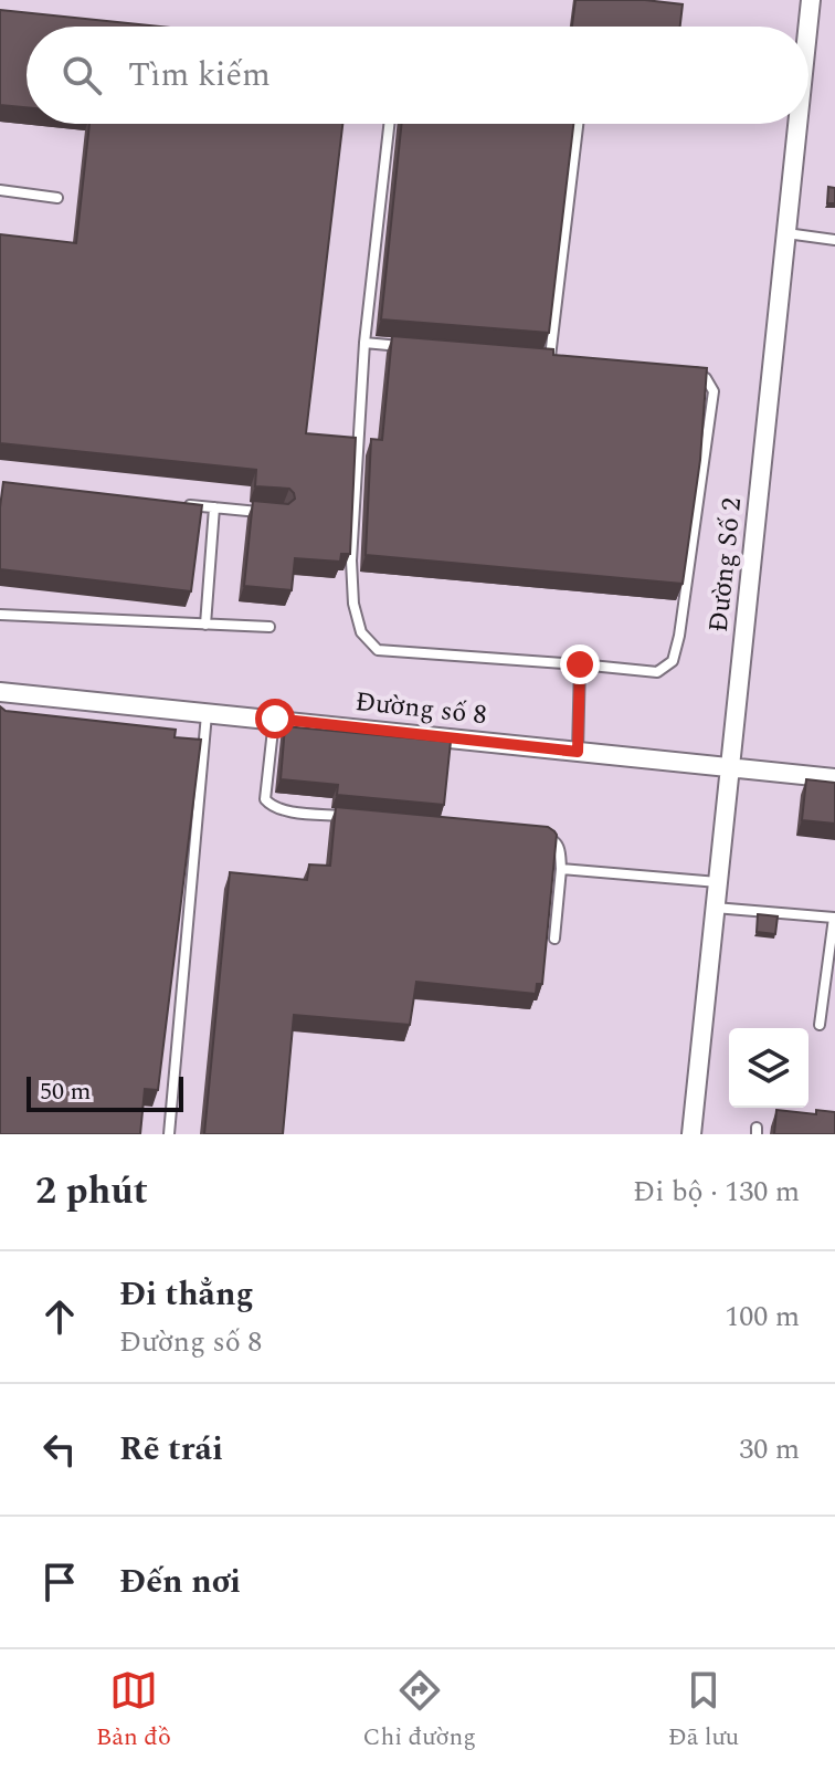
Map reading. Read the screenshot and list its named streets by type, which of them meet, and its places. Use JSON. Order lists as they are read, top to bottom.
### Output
{
  "streets": {
    "street": ["Đường Số 2", "Đường số 8"]
  },
  "crossings": [
    ["Đường Số 2", "Đường số 8"]
  ],
  "scale_bar": "50 m",
  "page": {
    "search": "Tìm kiếm",
    "scale": "50 m",
    "heading": ["2 phút", "Đi bộ · 130 m"],
    "list": [
      ["Đi thẳng", "Đường số 8", "100 m"],
      ["Rẽ trái", "30 m"],
      "Đến nơi"
    ],
    "nav": ["Bản đồ", "Chỉ đường", "Đã lưu"]
  }
}
